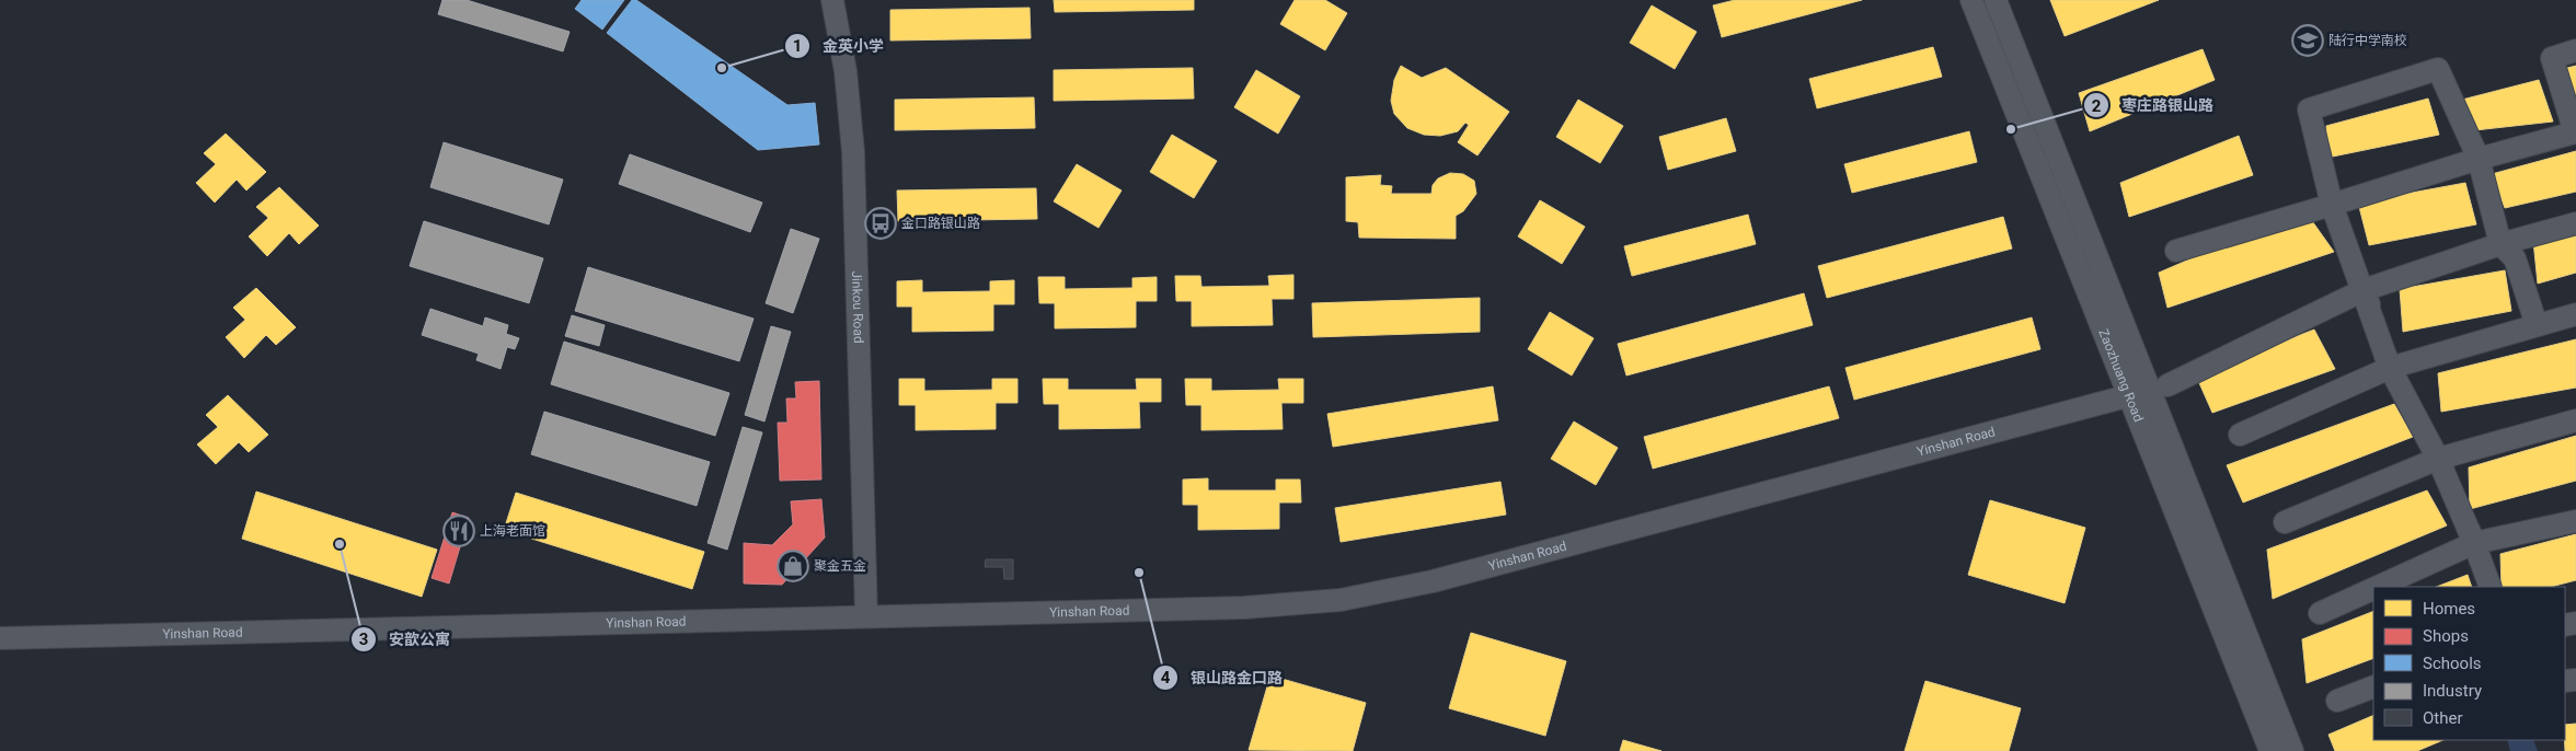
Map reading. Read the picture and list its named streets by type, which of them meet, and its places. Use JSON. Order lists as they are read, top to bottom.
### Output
{
  "streets": {
    "street": ["Jinkou Road", "Zaozhuang Road", "Yinshan Road"]
  },
  "crossings": [
    ["Jinkou Road", "Yinshan Road"],
    ["Zaozhuang Road", "Yinshan Road"]
  ],
  "places": {
    "school or university": ["陆行中学南校"],
    "other": [
      "金英小学",
      "枣庄路银山路",
      "安歆公寓",
      "银山路金口路"
    ],
    "bus stop": ["金口路银山路"],
    "restaurant": ["上海老面馆"],
    "shop": ["聚金五金"]
  },
  "legend": [
    "Homes",
    "Shops",
    "Schools",
    "Industry",
    "Other"
  ]
}
